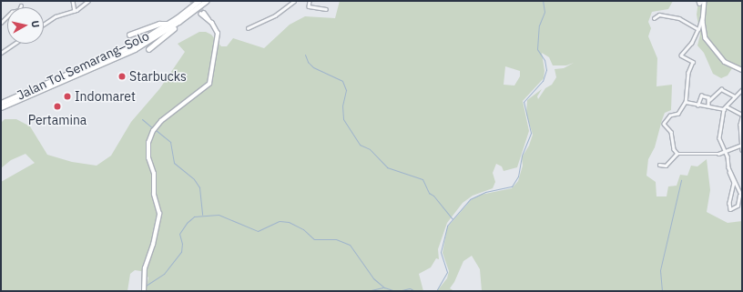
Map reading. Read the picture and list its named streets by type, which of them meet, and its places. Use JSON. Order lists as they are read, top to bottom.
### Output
{
  "streets": {
    "highway": ["Jalan Tol Semarang–Solo"]
  },
  "places": ["Starbucks", "Indomaret", "Pertamina"],
  "north": "right"
}
